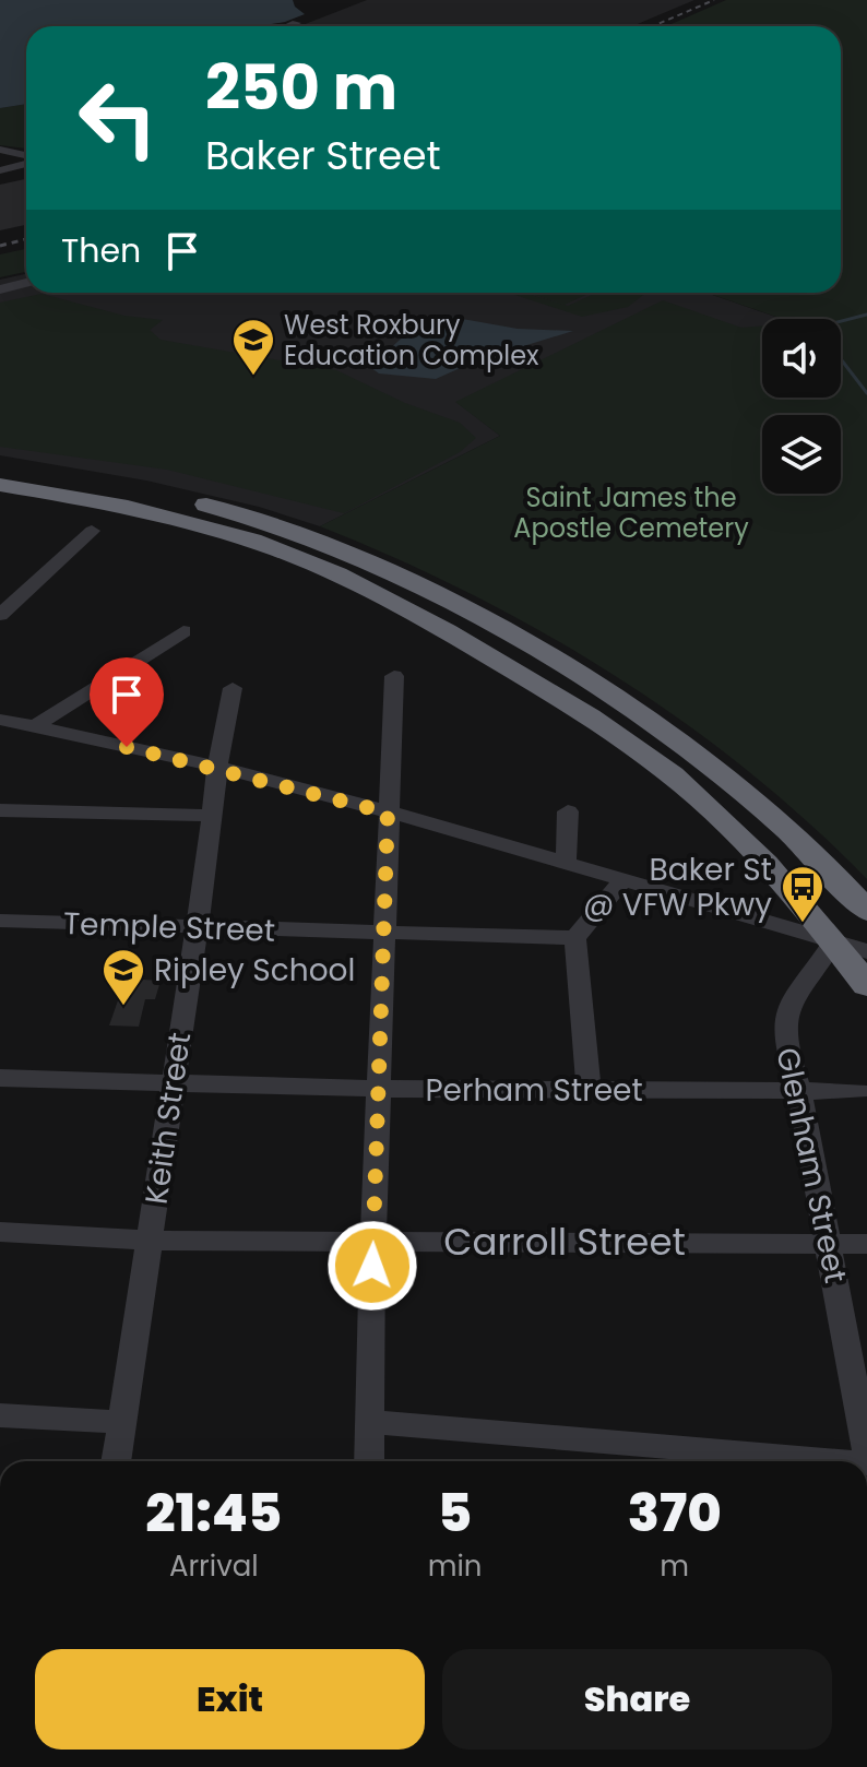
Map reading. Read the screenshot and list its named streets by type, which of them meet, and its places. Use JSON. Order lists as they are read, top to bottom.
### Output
{
  "streets": {
    "street": [
      "Temple Street",
      "Perham Street",
      "Keith Street",
      "Glenham Street",
      "Carroll Street"
    ]
  },
  "crossings": [
    ["Temple Street", "Keith Street"],
    ["Perham Street", "Keith Street"],
    ["Perham Street", "Glenham Street"],
    ["Keith Street", "Carroll Street"],
    ["Glenham Street", "Carroll Street"]
  ],
  "parks": ["Saint James the Apostle Cemetery"],
  "places": {
    "school or university": ["West Roxbury Education Complex", "Ripley School"],
    "bus stop": ["Baker St @ VFW Pkwy"]
  },
  "page": {
    "turn": ["250 m", "Baker Street"],
    "then": "Then",
    "eta": [
      "21:45",
      "Arrival",
      "5",
      "min",
      "370",
      "m"
    ],
    "buttons": ["Exit", "Share"]
  }
}
